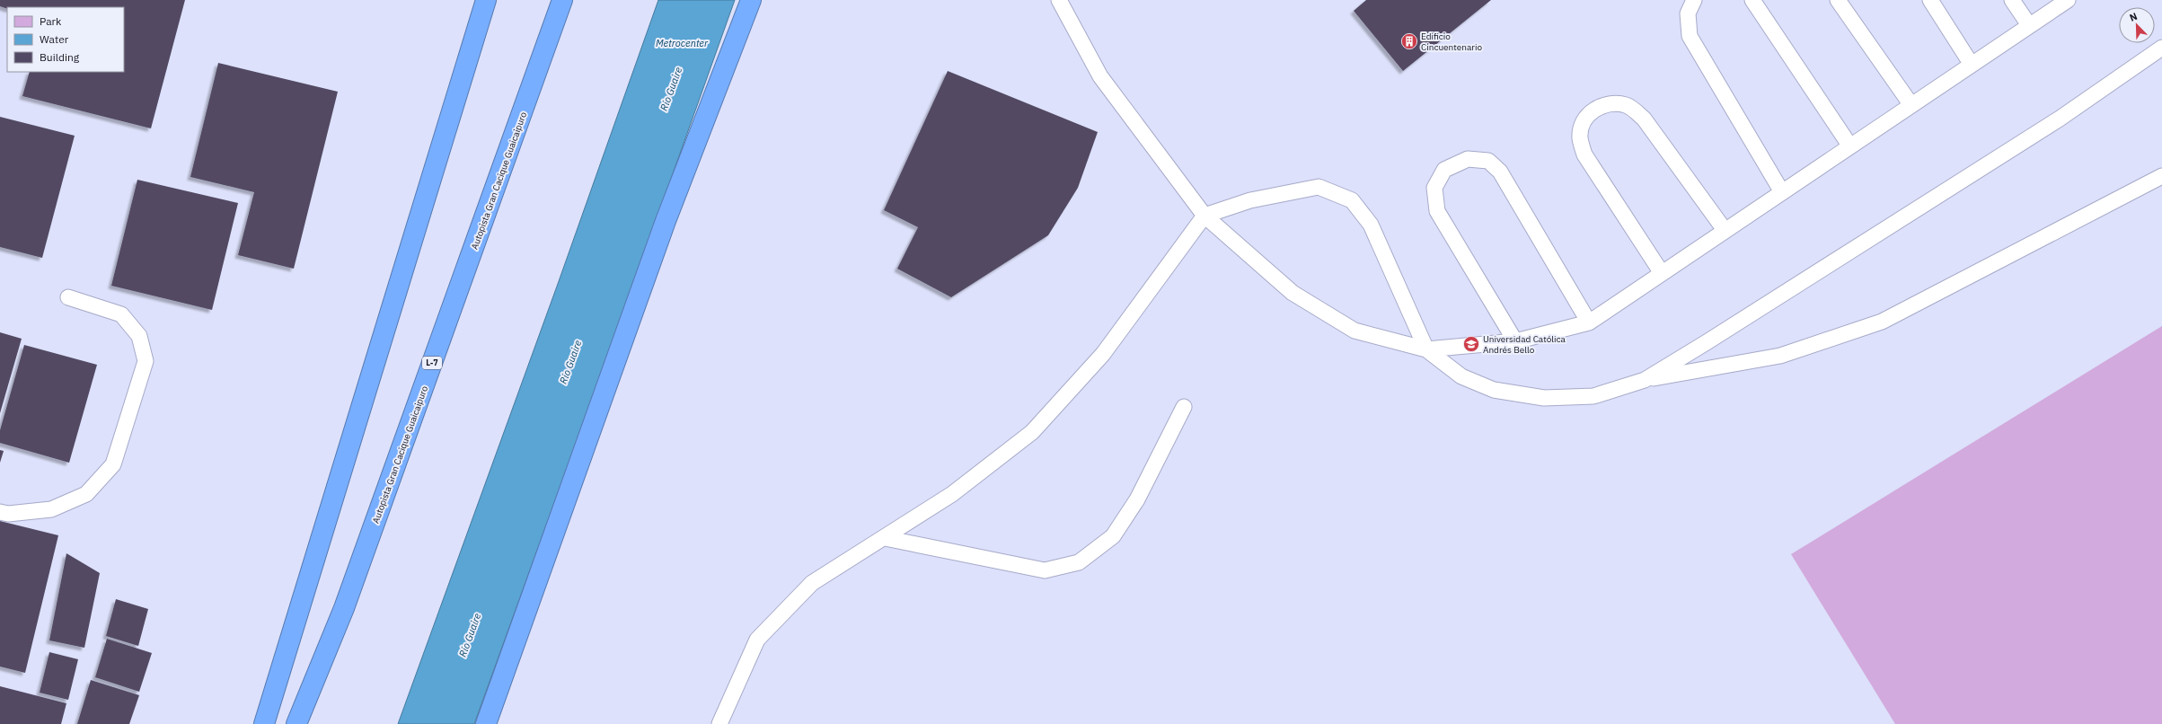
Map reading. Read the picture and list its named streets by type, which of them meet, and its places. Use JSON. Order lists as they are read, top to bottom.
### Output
{
  "streets": {
    "highway": ["Autopista Gran Cacique Guaicaipuro", "L-7"]
  },
  "water": ["Metrocenter", "Río Guaire"],
  "places": {
    "building": ["Edificio Cincuentenario"],
    "school or university": ["Universidad Católica Andrés Bello"]
  },
  "legend": ["Park", "Water", "Building"],
  "north": "top left"
}
